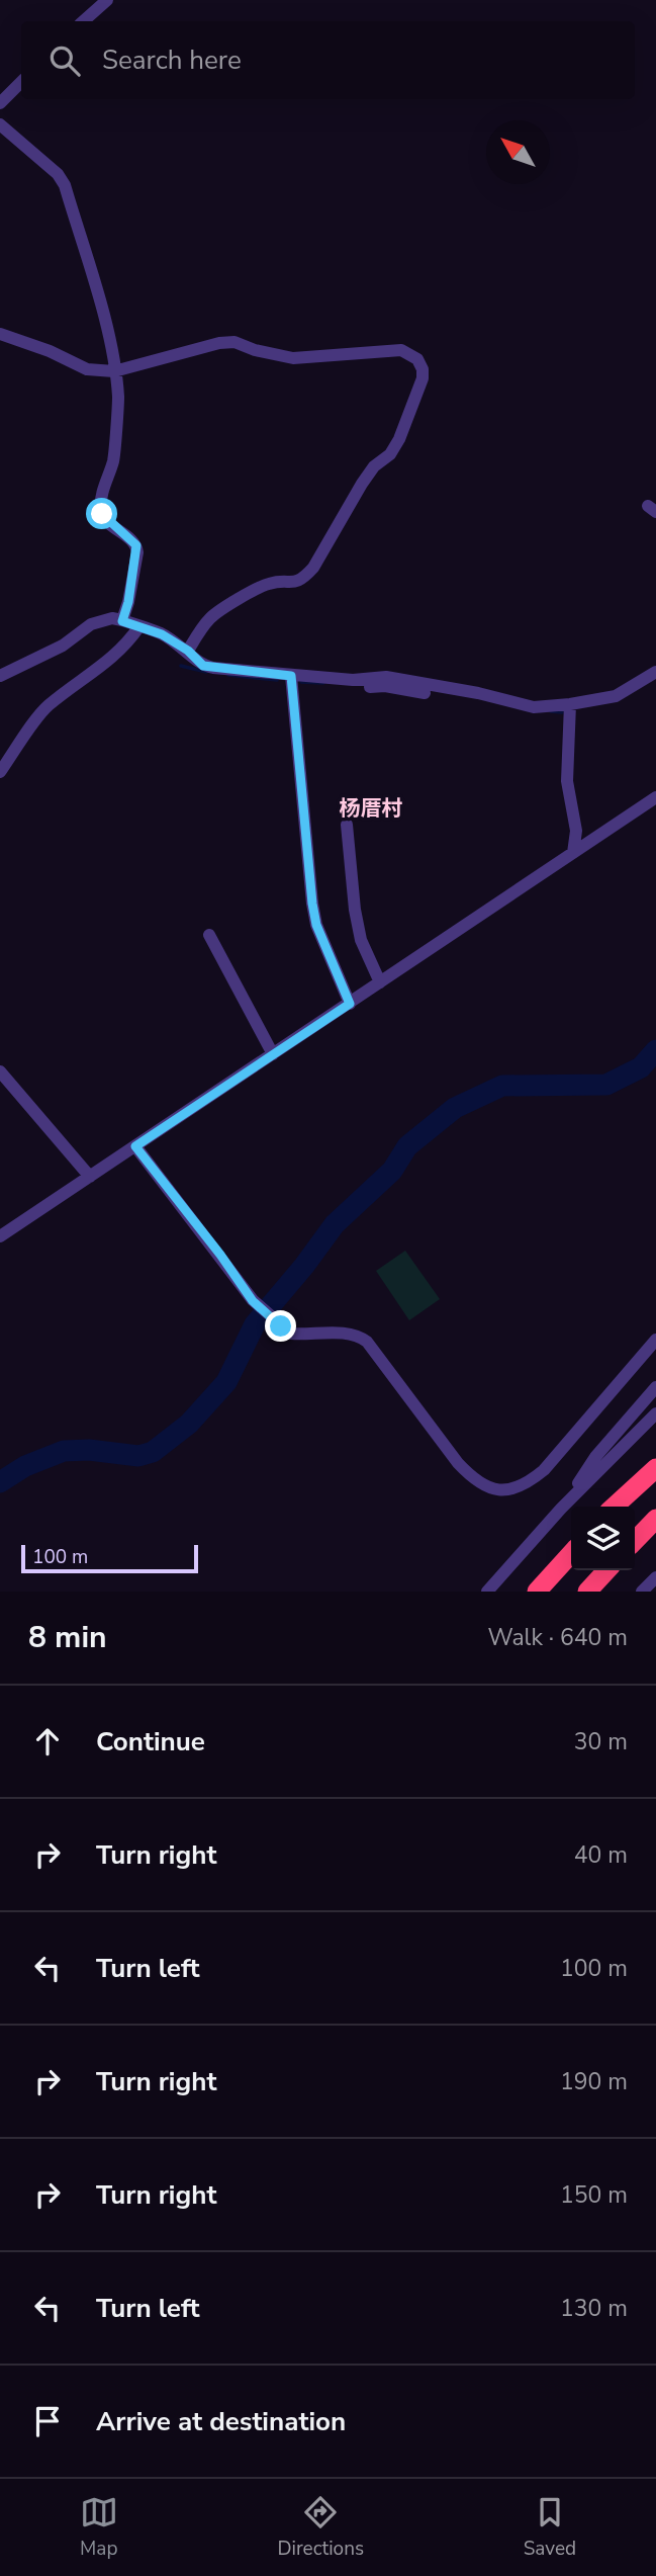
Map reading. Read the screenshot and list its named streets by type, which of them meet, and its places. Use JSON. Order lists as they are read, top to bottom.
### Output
{
  "districts": ["杨厝村"],
  "scale_bar": "100 m",
  "north": "top left",
  "page": {
    "search": "Search here",
    "scale": "100 m",
    "heading": ["8 min", "Walk · 640 m"],
    "list": [
      ["Continue", "30 m"],
      ["Turn right", "40 m"],
      ["Turn left", "100 m"],
      ["Turn right", "190 m"],
      ["Turn right", "150 m"],
      ["Turn left", "130 m"],
      "Arrive at destination"
    ],
    "nav": ["Map", "Directions", "Saved"]
  }
}
